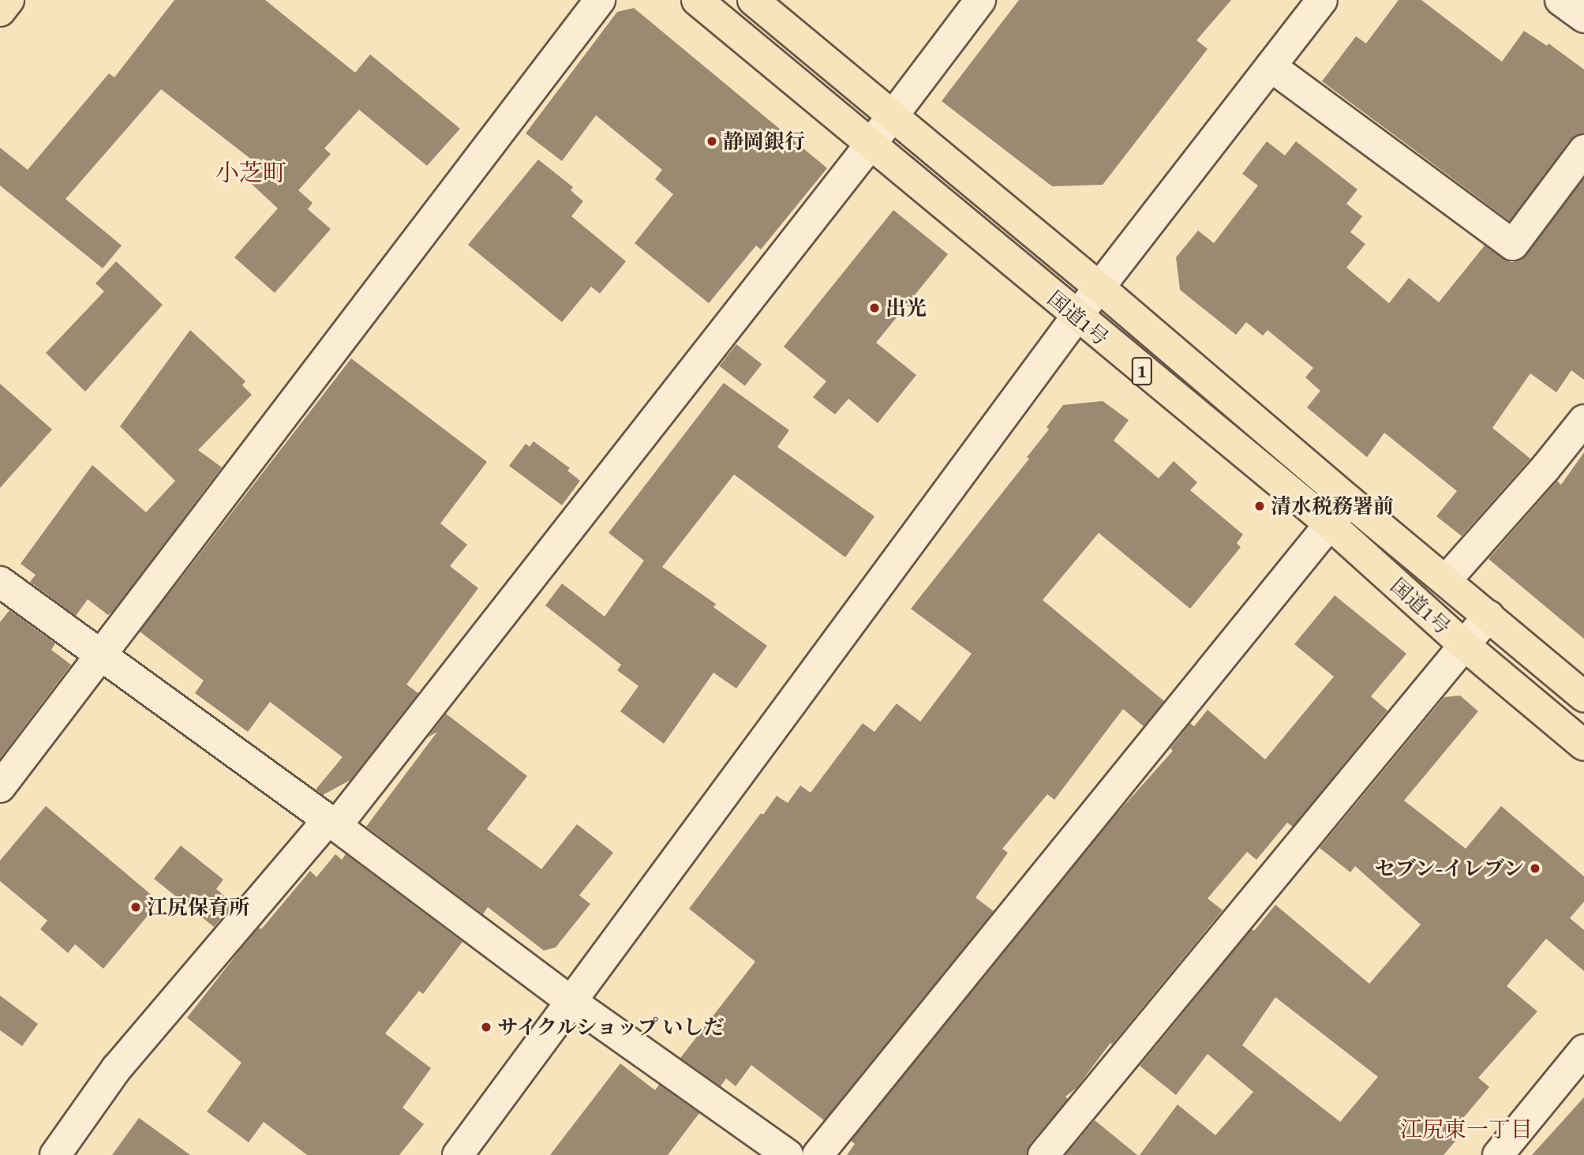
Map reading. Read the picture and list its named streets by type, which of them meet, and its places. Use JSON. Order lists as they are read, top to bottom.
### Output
{
  "streets": {
    "main road": ["国道1号", "1"]
  },
  "districts": ["小芝町", "江尻東一丁目"],
  "places": [
    "静岡銀行",
    "出光",
    "清水税務署前",
    "セブン-イレブン",
    "江尻保育所",
    "サイクルショップ いしだ"
  ]
}
